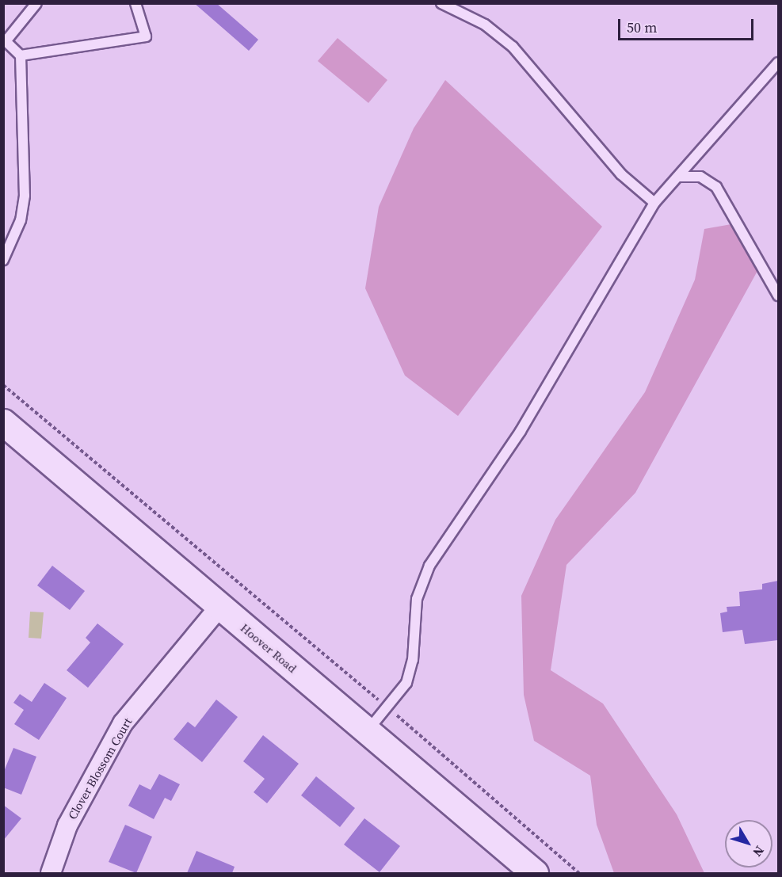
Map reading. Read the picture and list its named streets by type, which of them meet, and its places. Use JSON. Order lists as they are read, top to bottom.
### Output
{
  "streets": {
    "main road": ["Hoover Road"],
    "street": ["Clover Blossom Court"]
  },
  "crossings": [
    ["Hoover Road", "Clover Blossom Court"]
  ],
  "scale_bar": "50 m",
  "north": "bottom right"
}
